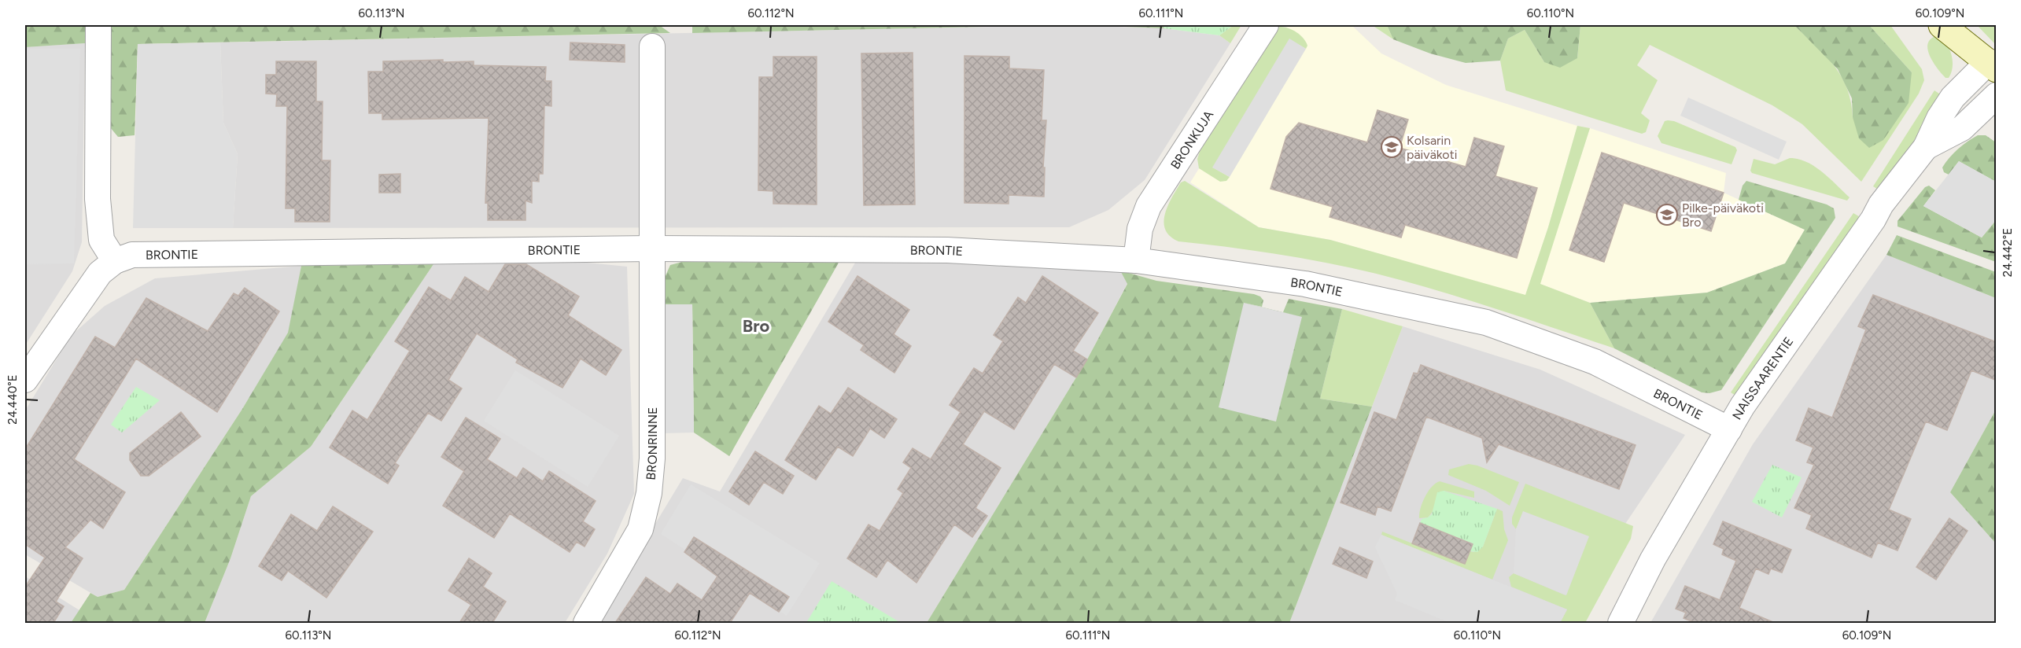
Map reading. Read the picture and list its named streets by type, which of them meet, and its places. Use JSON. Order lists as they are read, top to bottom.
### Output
{
  "streets": {
    "street": [
      "BRONKUJA",
      "BRONTIE",
      "NAISSAARENTIE",
      "BRONRINNE"
    ]
  },
  "crossings": [
    ["BRONKUJA", "BRONTIE"],
    ["BRONTIE", "NAISSAARENTIE"],
    ["BRONTIE", "BRONRINNE"]
  ],
  "districts": ["Bro"],
  "places": {
    "school or university": ["Kolsarin päiväkoti", "Pilke-päiväkoti Bro"]
  },
  "coordinates": [
    "60.113°N",
    "60.112°N",
    "60.111°N",
    "60.110°N",
    "60.109°N",
    "24.442°E",
    "24.440°E"
  ]
}
